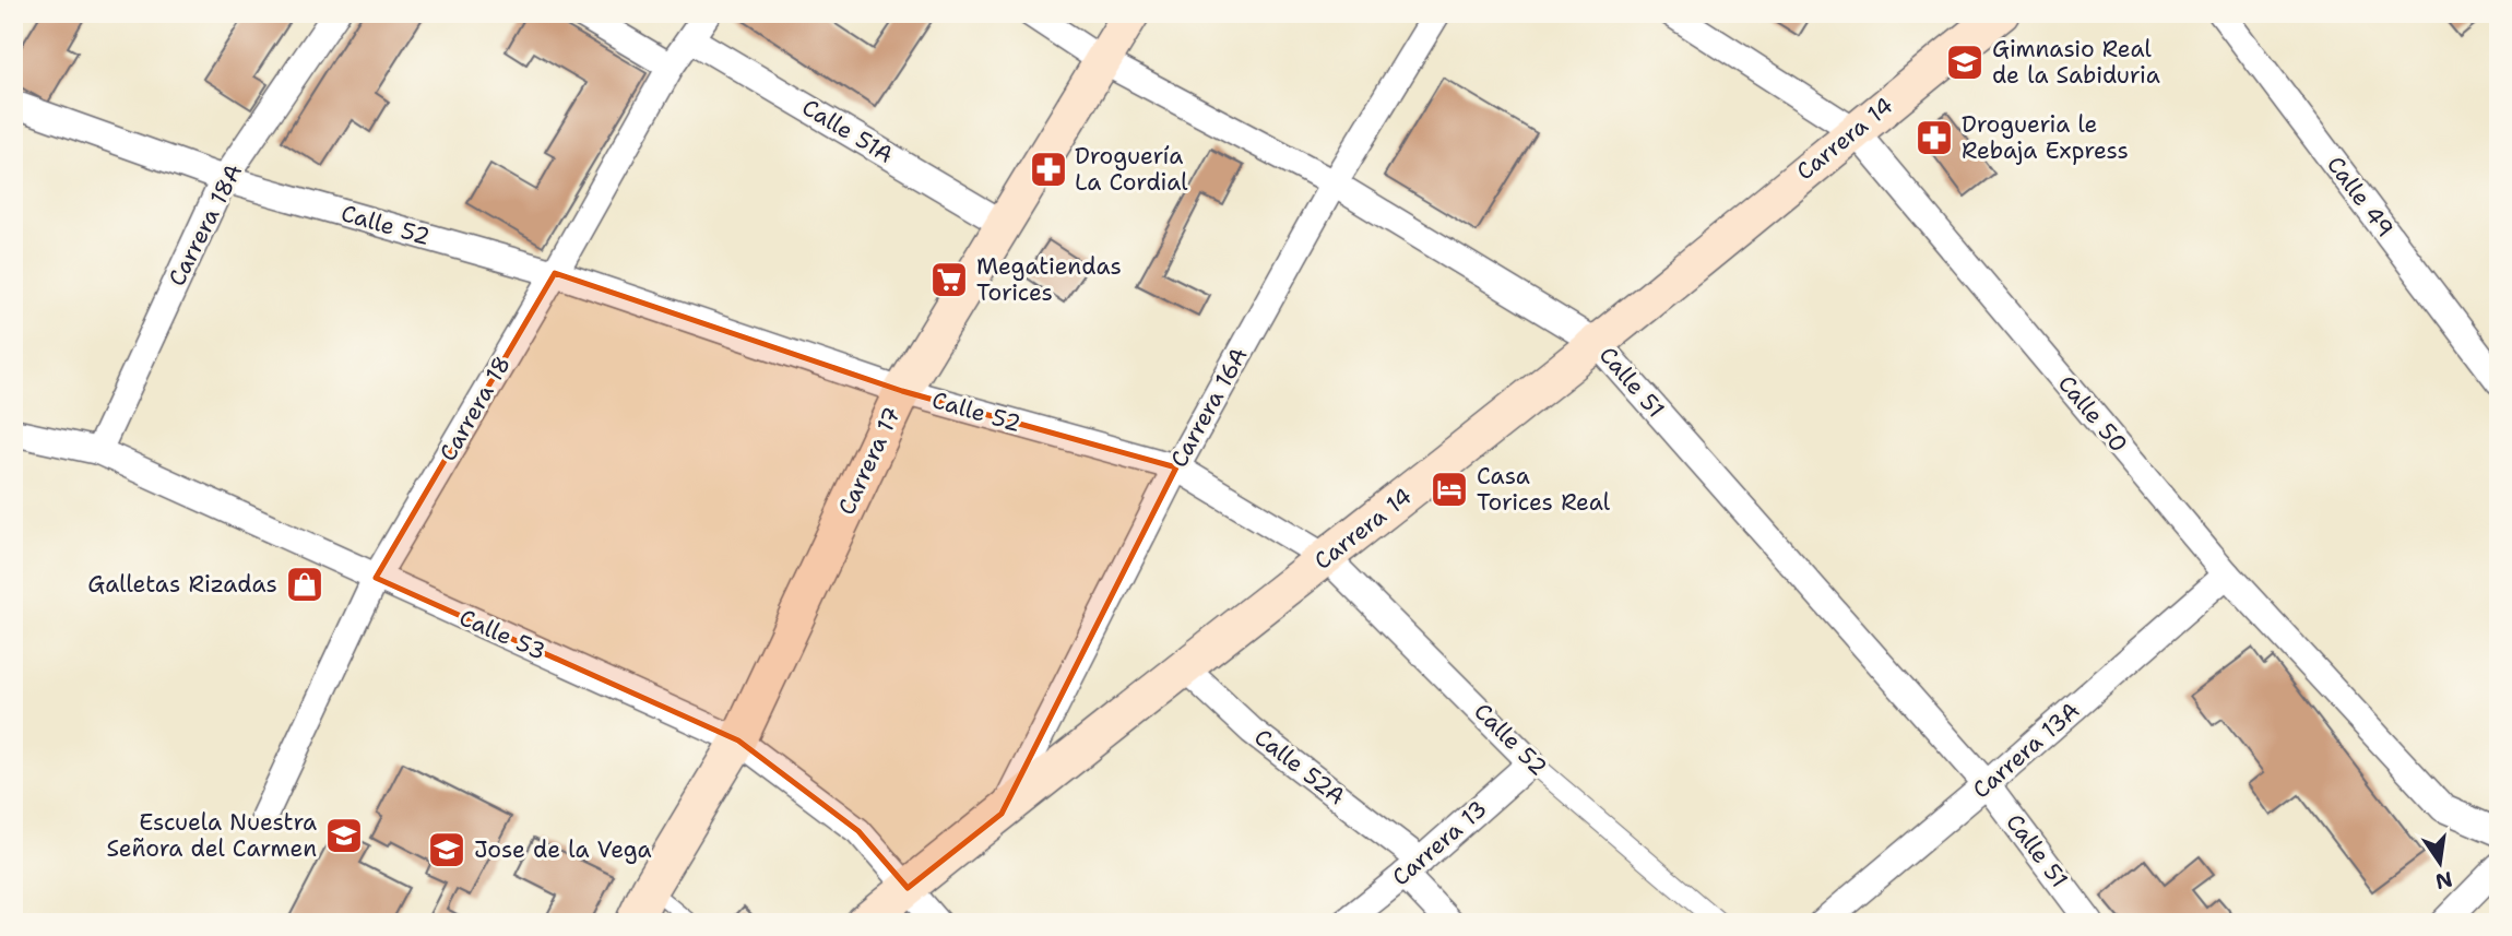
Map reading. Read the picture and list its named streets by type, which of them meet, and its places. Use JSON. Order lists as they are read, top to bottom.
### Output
{
  "streets": {
    "main road": ["Carrera 14", "Carrera 17"],
    "street": [
      "Calle 51A",
      "Calle 49",
      "Carrera 18A",
      "Calle 52",
      "Calle 51",
      "Carrera 16A",
      "Carrera 18",
      "Calle 50",
      "Calle 53",
      "Carrera 13A",
      "Calle 52A",
      "Carrera 13"
    ]
  },
  "crossings": [
    ["Calle 51A", "Carrera 18"],
    ["Calle 51A", "Carrera 17"],
    ["Carrera 14", "Calle 52"],
    ["Carrera 14", "Calle 51"],
    ["Carrera 14", "Carrera 16A"],
    ["Carrera 14", "Calle 50"],
    ["Carrera 14", "Calle 53"],
    ["Carrera 14", "Calle 52A"],
    ["Carrera 18A", "Calle 52"],
    ["Carrera 18A", "Calle 53"],
    ["Calle 52", "Carrera 16A"],
    ["Calle 52", "Carrera 18"],
    ["Calle 52", "Carrera 17"],
    ["Calle 52", "Carrera 13"],
    ["Calle 51", "Carrera 16A"],
    ["Calle 51", "Carrera 17"],
    ["Calle 51", "Carrera 13A"],
    ["Carrera 18", "Calle 53"],
    ["Calle 50", "Carrera 13A"],
    ["Carrera 17", "Calle 53"],
    ["Calle 52A", "Carrera 13"]
  ],
  "places": {
    "school or university": ["Gimnasio Real de la Sabiduria", "Escuela Nuestra Señora del Carmen", "Jose de la Vega"],
    "pharmacy": ["Drogueria le Rebaja Express", "Droguería La Cordial"],
    "supermarket": ["Megatiendas Torices"],
    "hotel": ["Casa Torices Real"],
    "shop": ["Galletas Rizadas"]
  },
  "north": "bottom"
}
